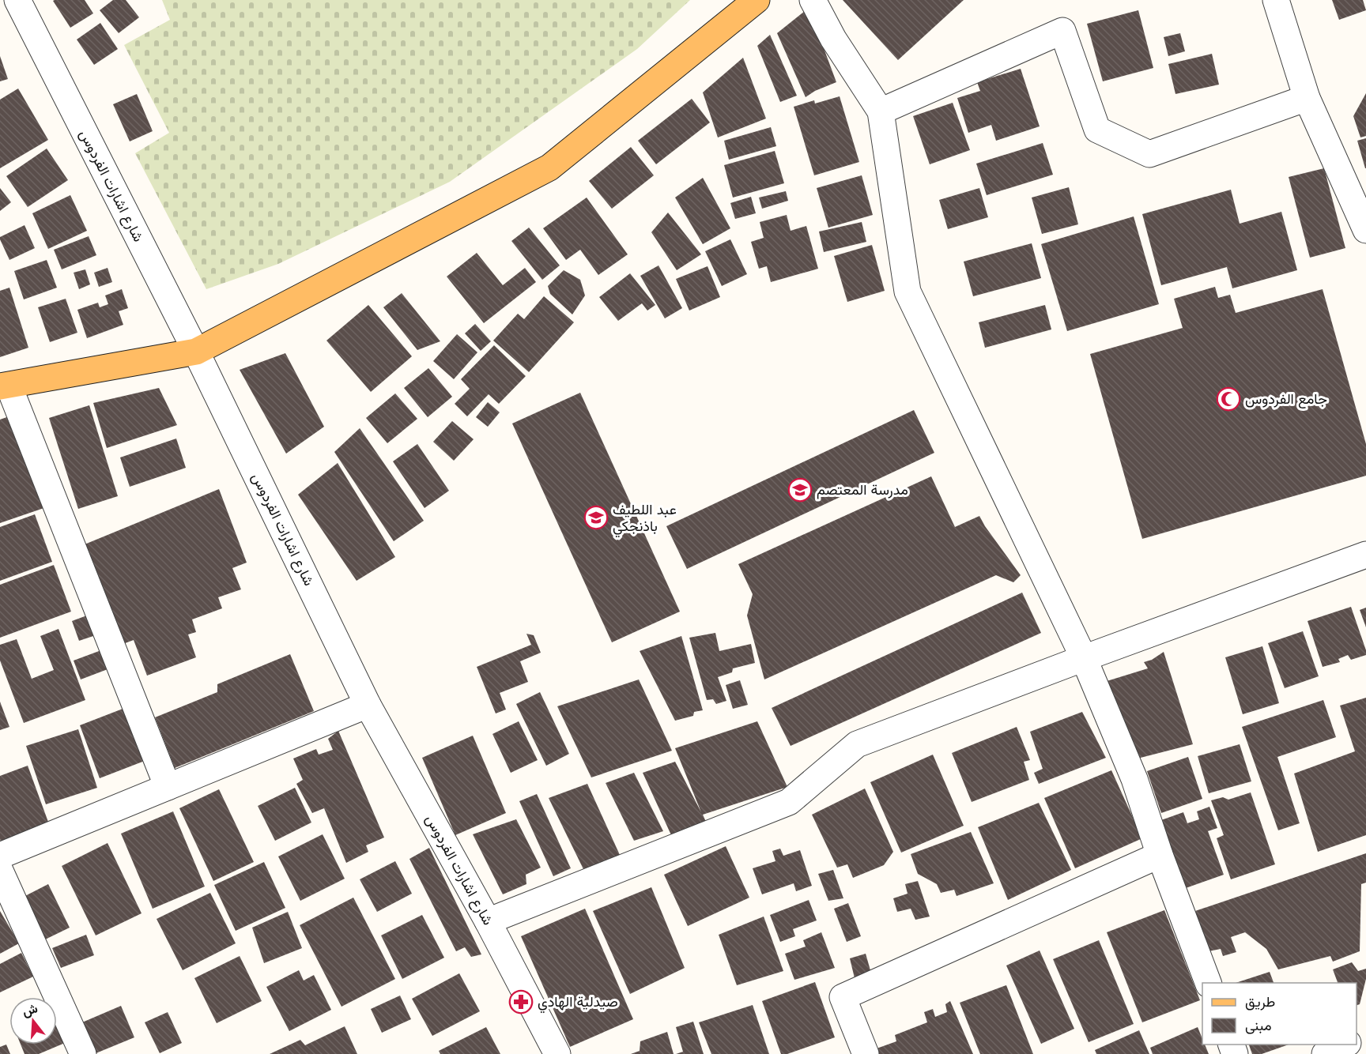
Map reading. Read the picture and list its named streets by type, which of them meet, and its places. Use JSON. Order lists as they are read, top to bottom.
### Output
{
  "streets": {
    "street": ["شارع اشارات الفردوس"]
  },
  "places": {
    "mosque": ["جامع الفردوس"],
    "school or university": ["مدرسة المعتصم", "عبد اللطيف باذنجكي"],
    "pharmacy": ["صيدلية الهادي"]
  },
  "legend": ["طريق", "مبنى"],
  "north": "top"
}
